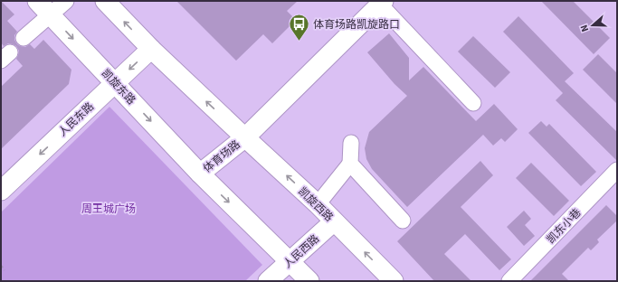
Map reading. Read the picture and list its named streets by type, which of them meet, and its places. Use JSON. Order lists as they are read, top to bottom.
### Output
{
  "streets": {
    "main road": [
      "凯旋东路",
      "人民东路",
      "体育场路",
      "凯旋西路",
      "人民西路"
    ],
    "lane": ["凯东小巷"]
  },
  "crossings": [
    ["凯旋东路", "人民东路"],
    ["凯旋东路", "体育场路"],
    ["体育场路", "凯旋西路"],
    ["凯旋西路", "人民西路"]
  ],
  "one_way": ["人民东路"],
  "parks": ["周王城广场"],
  "places": {
    "bus stop": ["体育场路凯旋路口"]
  },
  "north": "left"
}
